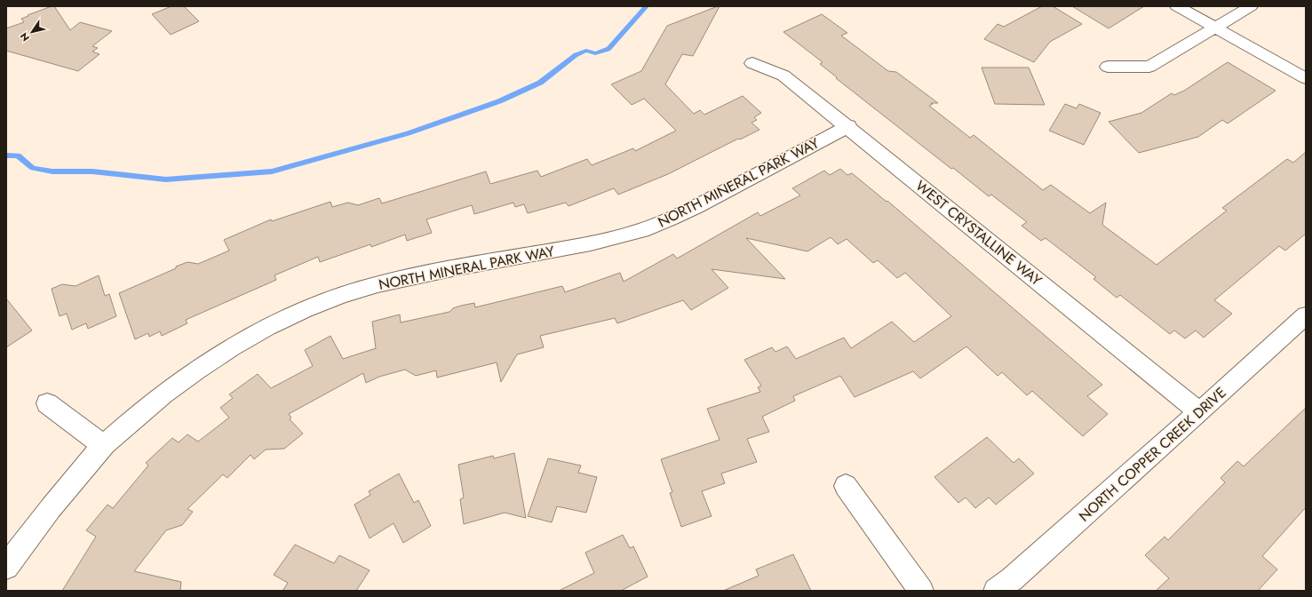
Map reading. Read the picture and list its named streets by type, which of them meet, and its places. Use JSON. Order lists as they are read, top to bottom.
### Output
{
  "streets": {
    "street": ["NORTH MINERAL PARK WAY", "WEST CRYSTALLINE WAY", "NORTH COPPER CREEK DRIVE"]
  },
  "crossings": [
    ["NORTH MINERAL PARK WAY", "WEST CRYSTALLINE WAY"],
    ["WEST CRYSTALLINE WAY", "NORTH COPPER CREEK DRIVE"]
  ],
  "north": "bottom left"
}
